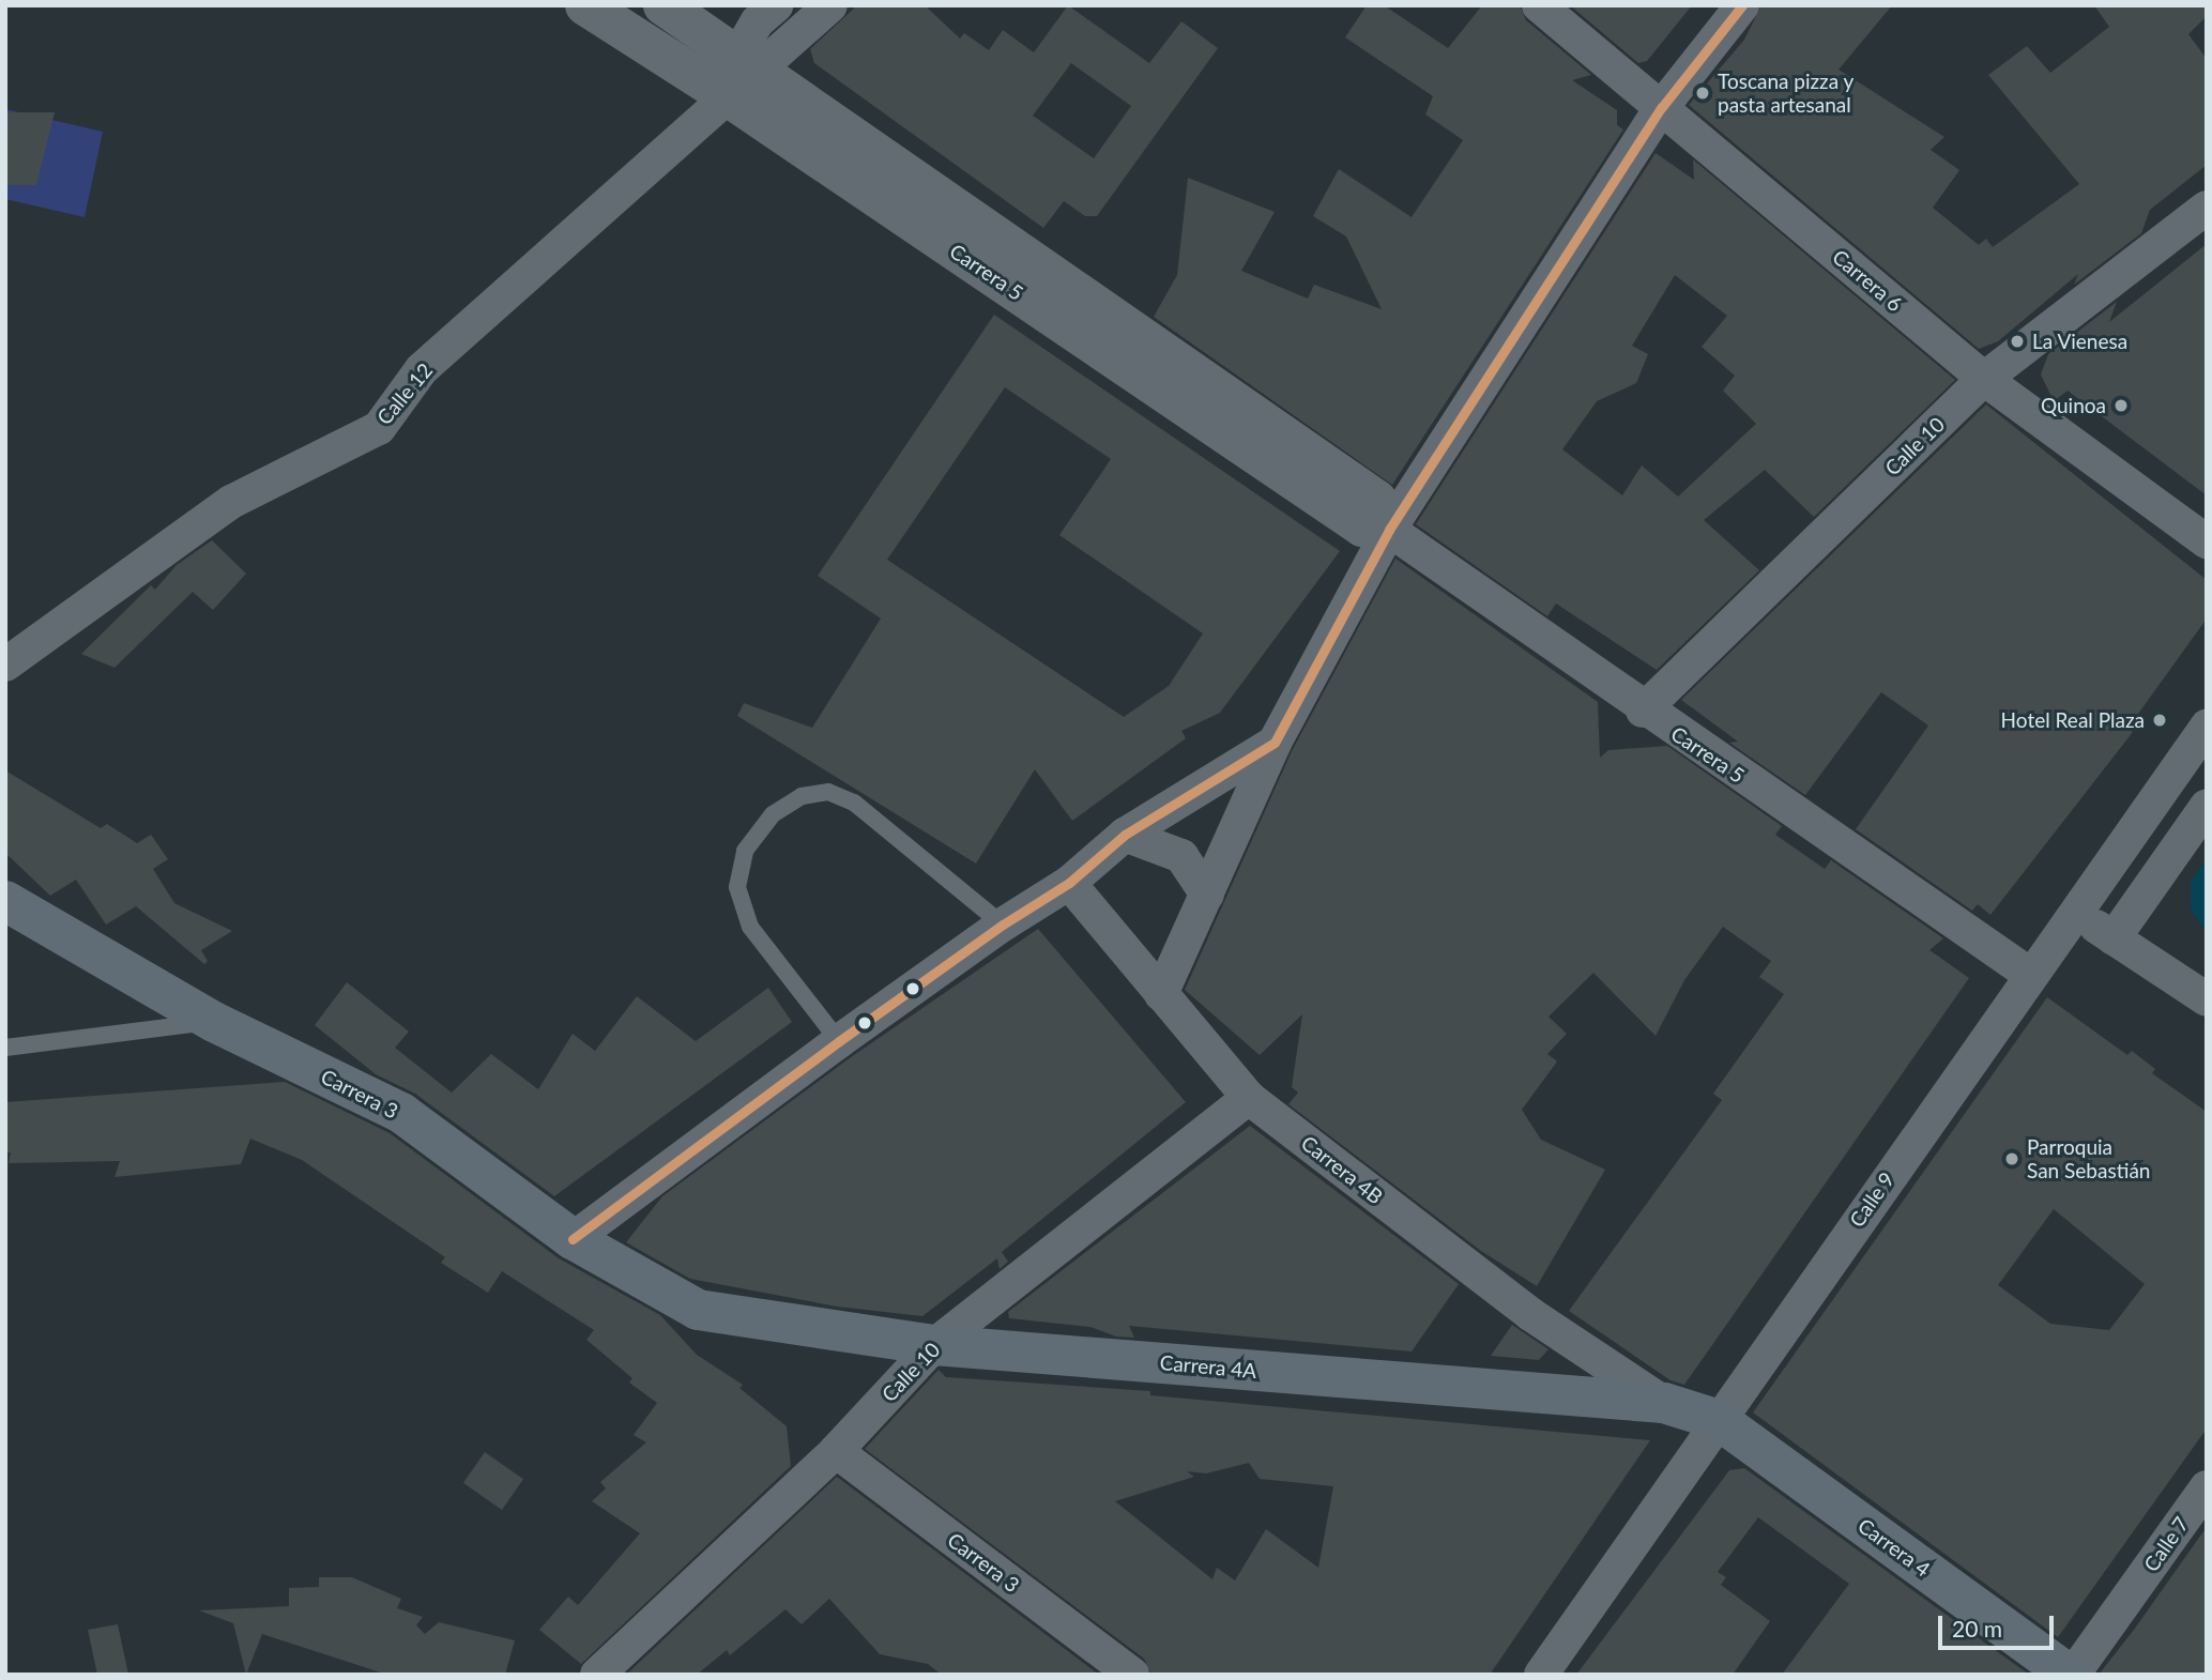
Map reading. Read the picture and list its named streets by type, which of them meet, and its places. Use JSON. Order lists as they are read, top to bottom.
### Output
{
  "streets": {
    "main road": ["Carrera 3", "Carrera 4A", "Carrera 4"],
    "street": [
      "Carrera 5",
      "Carrera 6",
      "Calle 12",
      "Calle 10",
      "Carrera 4B",
      "Calle 9",
      "Calle 7"
    ]
  },
  "crossings": [
    ["Carrera 5", "Calle 12"],
    ["Carrera 5", "Calle 10"],
    ["Carrera 5", "Calle 9"],
    ["Carrera 6", "Calle 10"],
    ["Calle 10", "Carrera 3"],
    ["Calle 10", "Carrera 4B"],
    ["Calle 10", "Carrera 4A"],
    ["Carrera 3", "Carrera 4A"],
    ["Carrera 4B", "Carrera 4A"],
    ["Calle 9", "Carrera 4A"],
    ["Calle 9", "Carrera 4"],
    ["Carrera 4A", "Carrera 4"],
    ["Calle 7", "Carrera 4"]
  ],
  "places": [
    "Toscana pizza y pasta artesanal",
    "La Vienesa",
    "Quinoa",
    "Hotel Real Plaza",
    "Parroquia San Sebastián"
  ],
  "scale_bar": "20 m"
}
